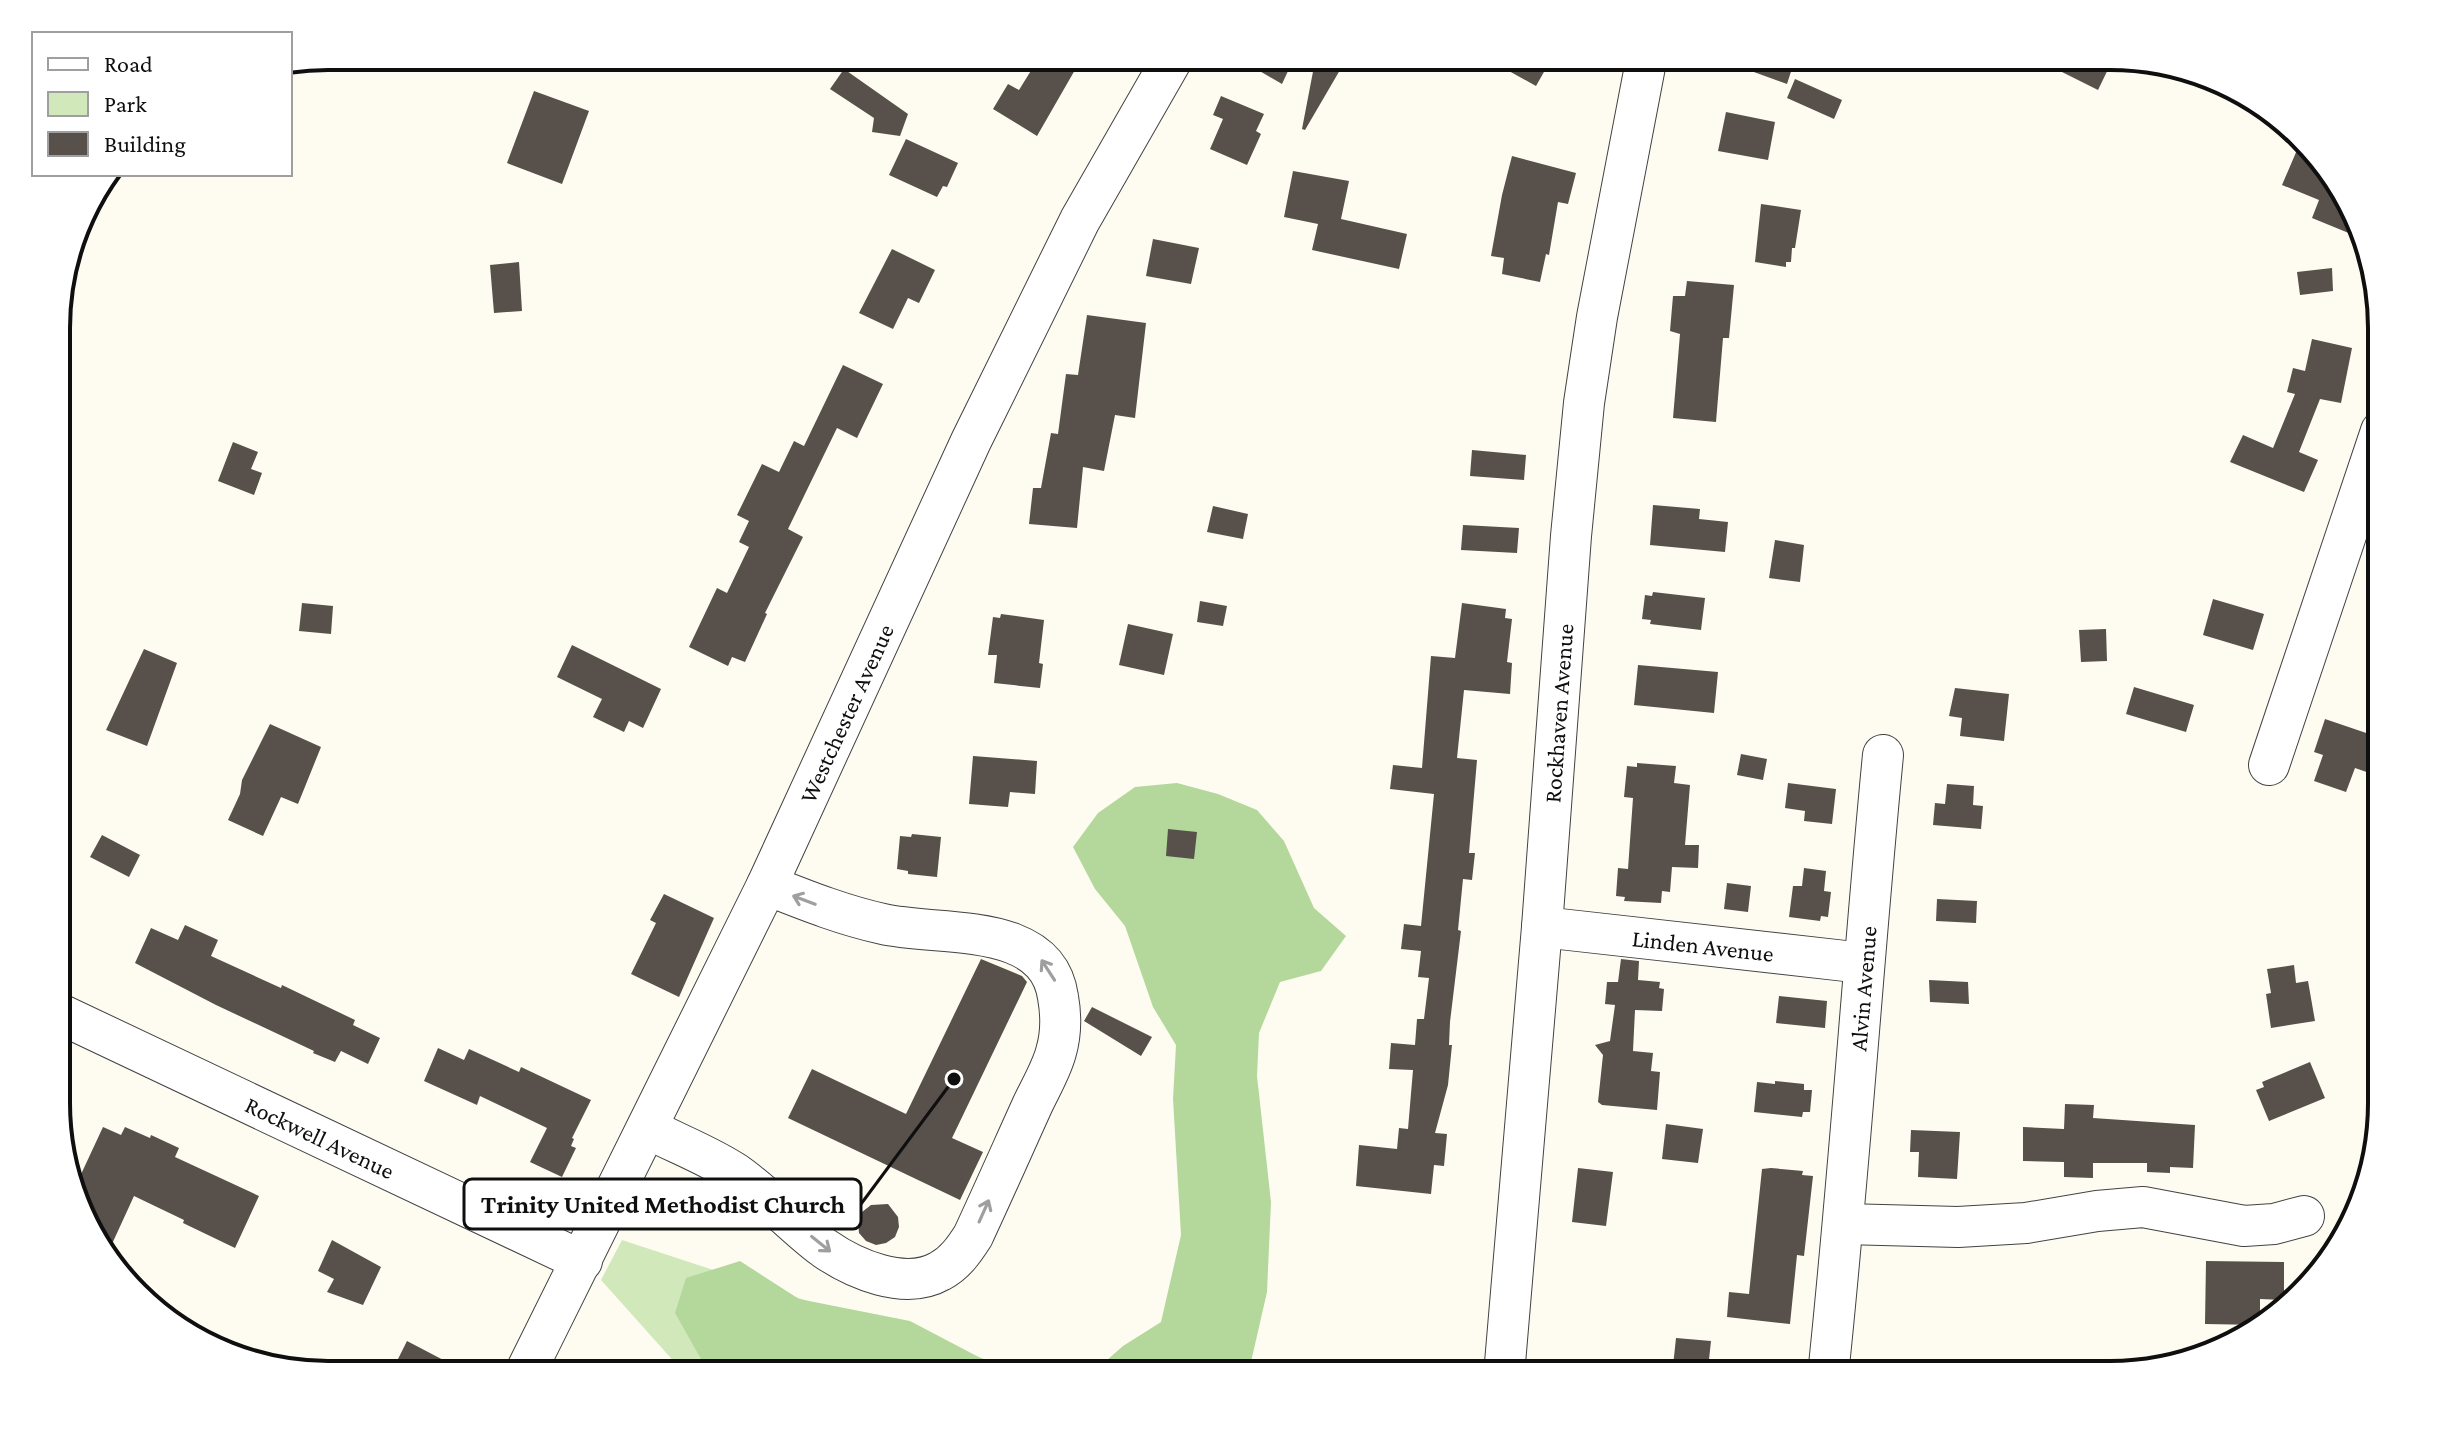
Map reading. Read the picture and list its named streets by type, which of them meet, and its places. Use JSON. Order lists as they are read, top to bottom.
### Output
{
  "streets": {
    "street": [
      "Rockhaven Avenue",
      "Westchester Avenue",
      "Linden Avenue",
      "Alvin Avenue",
      "Rockwell Avenue"
    ]
  },
  "crossings": [
    ["Rockhaven Avenue", "Linden Avenue"],
    ["Westchester Avenue", "Rockwell Avenue"],
    ["Linden Avenue", "Alvin Avenue"]
  ],
  "places": ["Trinity United Methodist Church"],
  "legend": ["Road", "Park", "Building"]
}
